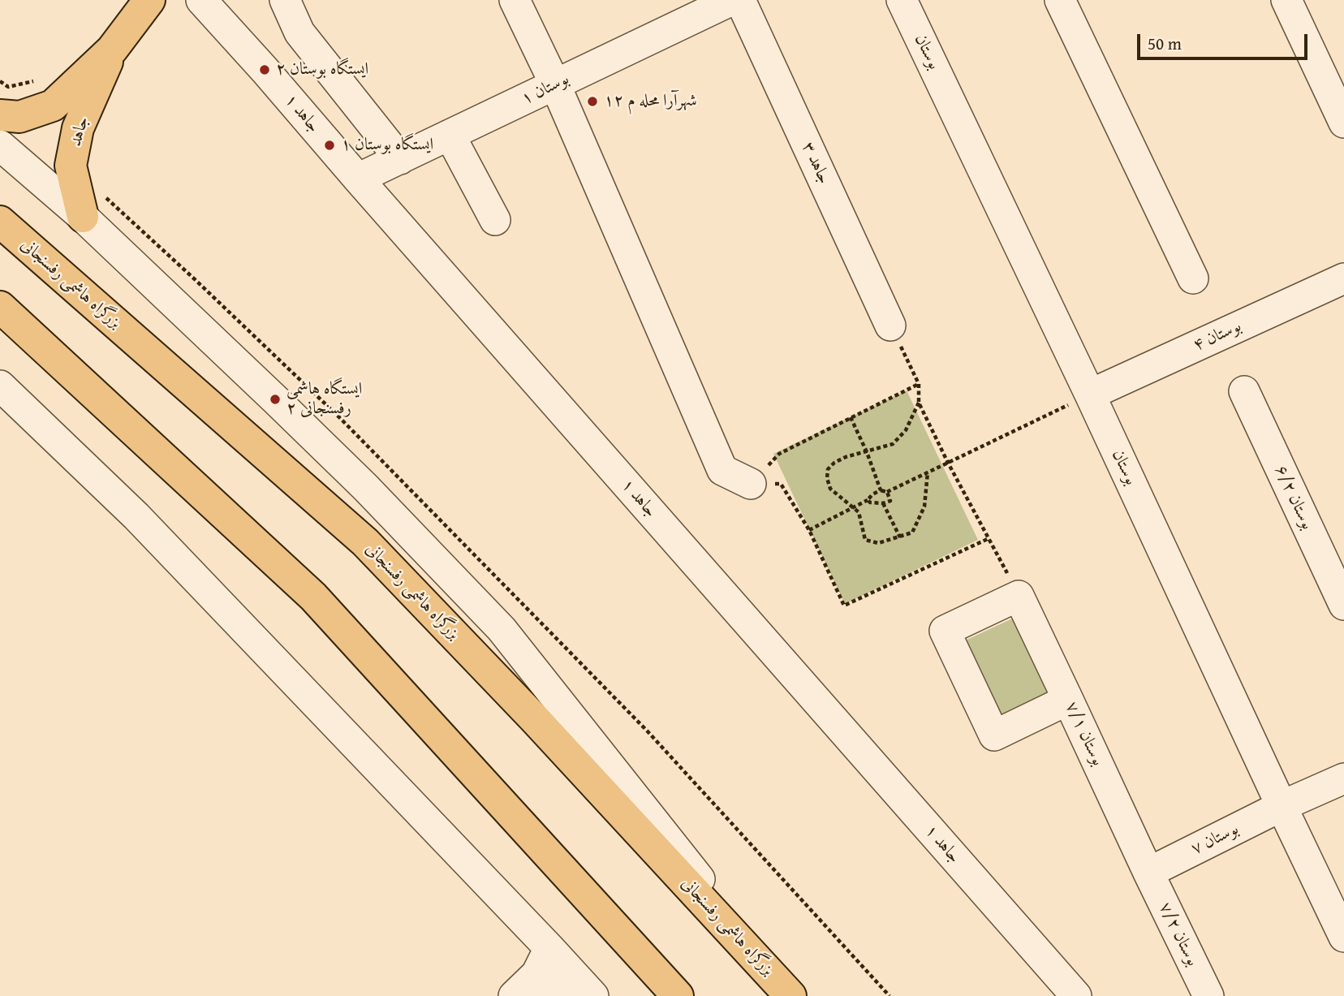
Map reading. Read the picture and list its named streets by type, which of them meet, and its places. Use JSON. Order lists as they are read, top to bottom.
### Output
{
  "streets": {
    "main road": ["جاهد", "بزرگراه هاشمی رفسنجانی"],
    "street": [
      "بوستان",
      "بوستان ۱",
      "جاهد ۱",
      "جاهد ۳",
      "بوستان ۴",
      "بوستان ۶/۲",
      "بوستان ۷/۱",
      "بوستان ۷",
      "بوستان ۷/۲"
    ]
  },
  "crossings": [
    ["بوستان", "بوستان ۴"],
    ["بوستان", "بوستان ۷"],
    ["بوستان ۱", "جاهد ۱"],
    ["بوستان ۷/۱", "بوستان ۷"],
    ["بوستان ۷/۱", "بوستان ۷/۲"],
    ["بوستان ۷", "بوستان ۷/۲"]
  ],
  "places": [
    "ایستگاه بوستان ۲",
    "شهرآرا محله م ۱۲",
    "ایستگاه بوستان ۱",
    "ایستگاه هاشمی رفسنجانی ۲"
  ],
  "scale_bar": "50 m"
}
